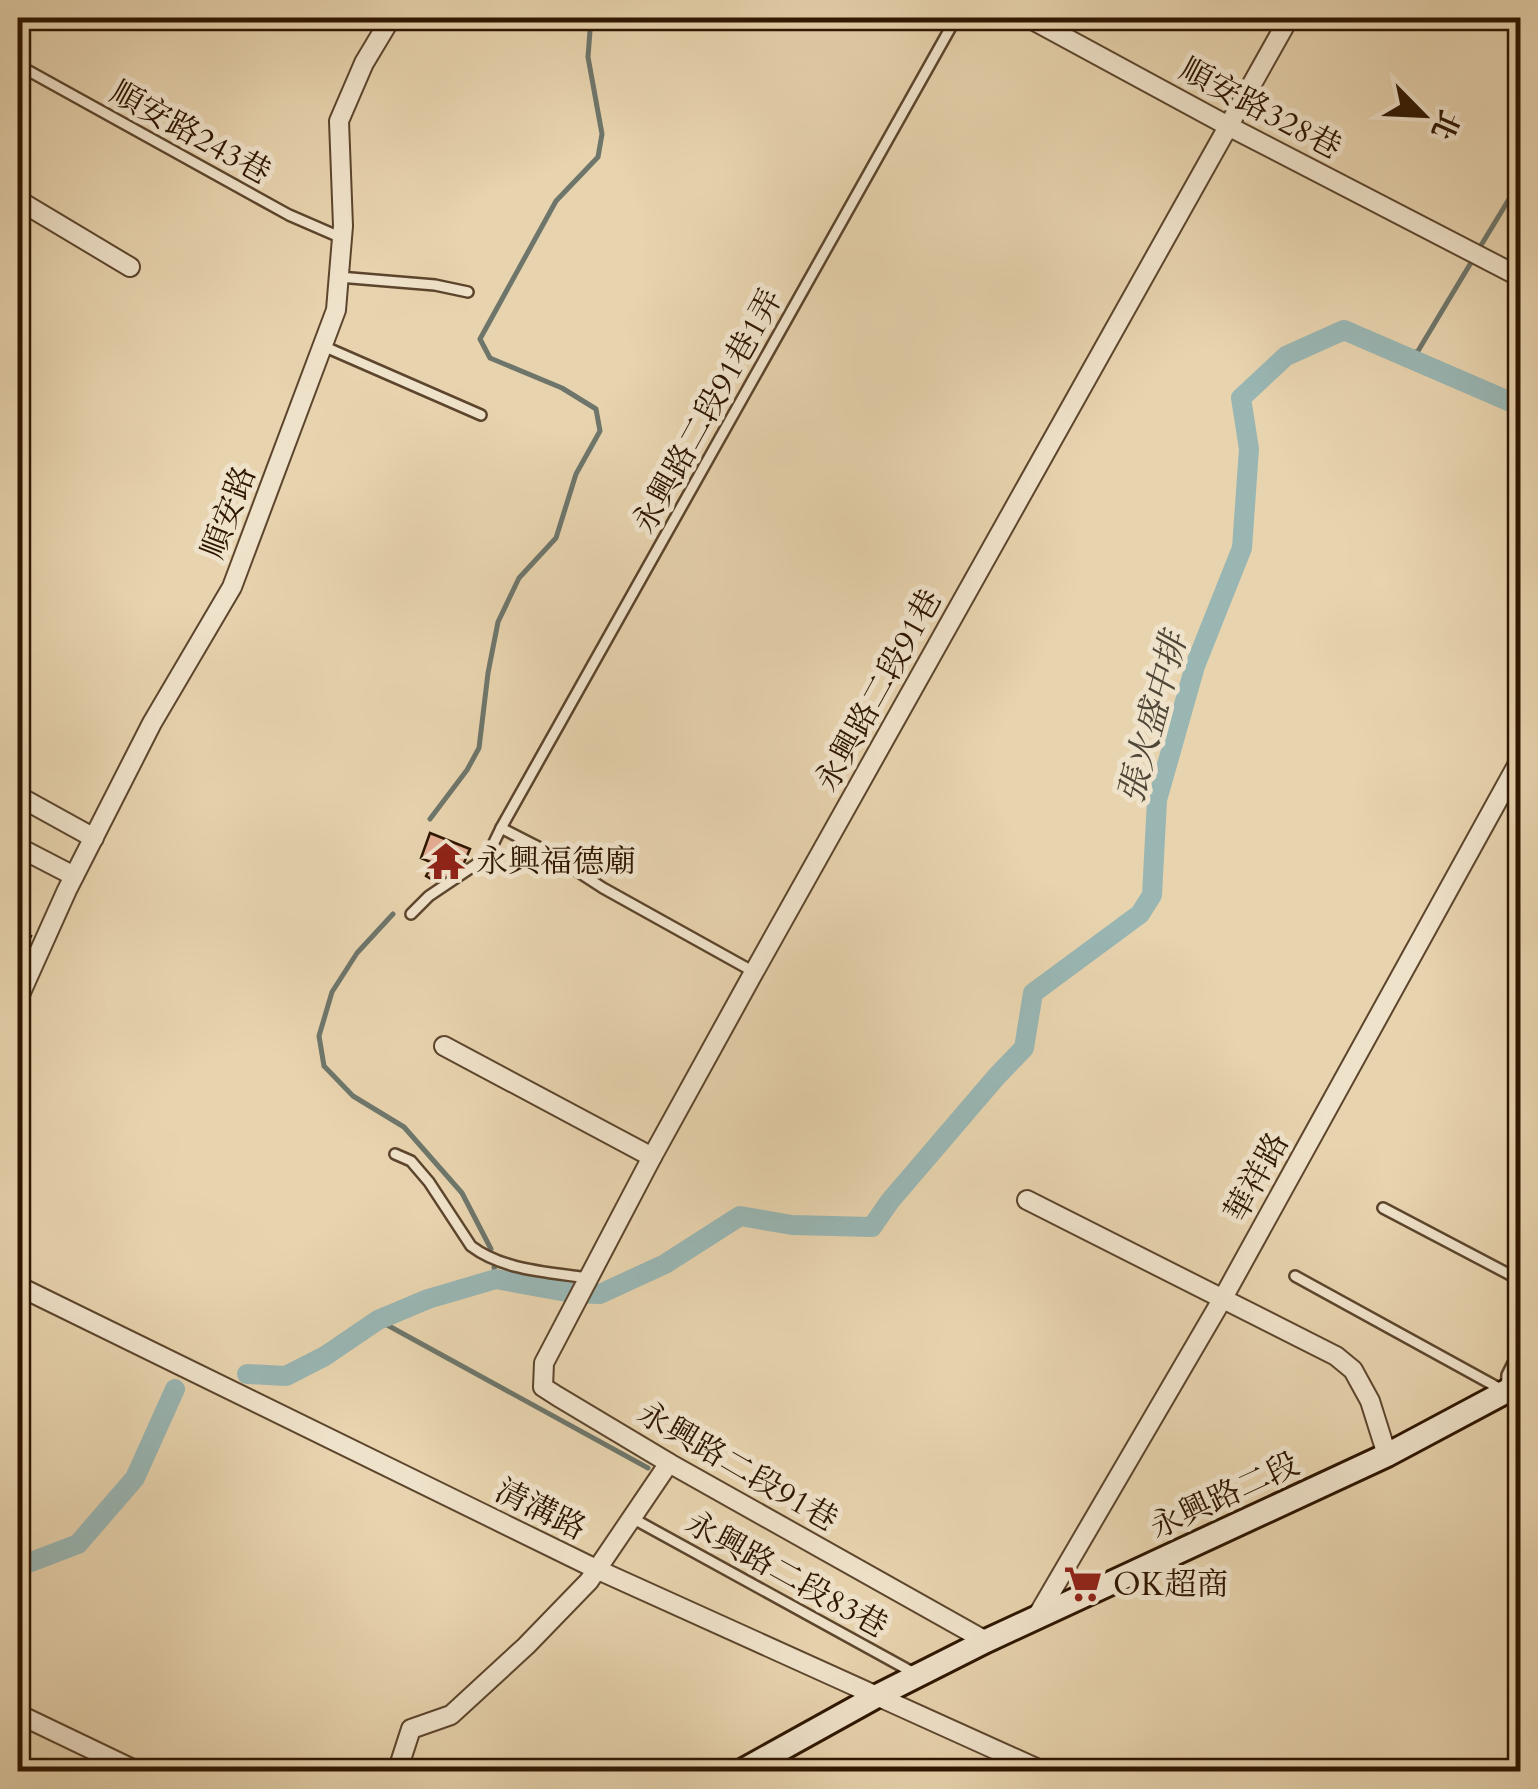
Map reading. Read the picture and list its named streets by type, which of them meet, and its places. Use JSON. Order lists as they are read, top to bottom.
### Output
{
  "streets": {
    "street": [
      "順安路328巷",
      "順安路",
      "永興路二段91巷",
      "華祥路",
      "永興路二段",
      "清溝路"
    ],
    "lane": ["順安路243巷", "永興路二段91巷1弄", "永興路二段83巷"]
  },
  "crossings": [
    ["順安路328巷", "永興路二段91巷"],
    ["順安路243巷", "順安路"],
    ["永興路二段91巷", "永興路二段"],
    ["華祥路", "永興路二段"],
    ["永興路二段", "清溝路"],
    ["永興路二段", "永興路二段83巷"]
  ],
  "water": ["張火盛中排"],
  "places": {
    "temple": ["永興福德廟"],
    "supermarket": ["OK超商"]
  },
  "north": "bottom right"
}
